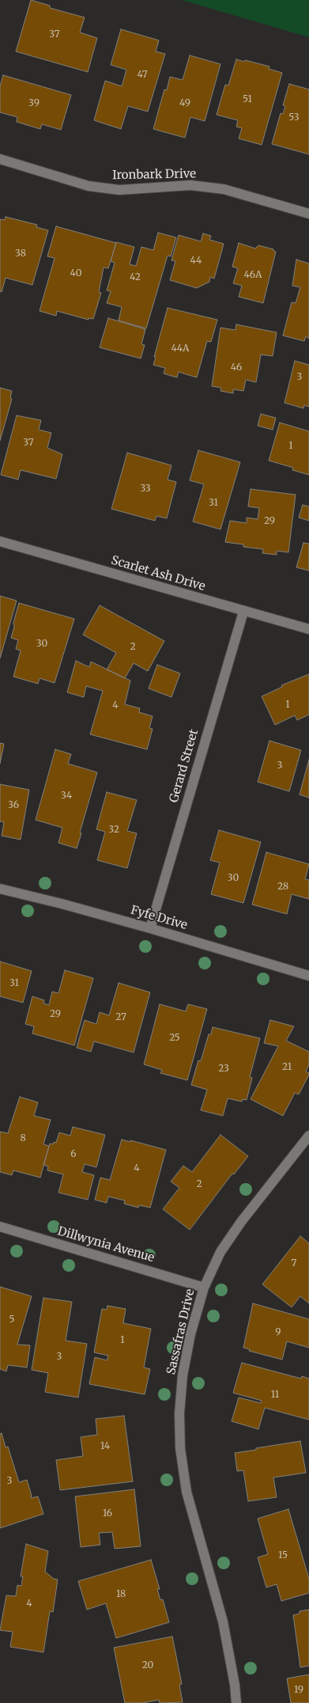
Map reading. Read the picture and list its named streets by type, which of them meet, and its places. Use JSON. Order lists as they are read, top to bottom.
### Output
{
  "streets": {
    "street": [
      "Ironbark Drive",
      "Scarlet Ash Drive",
      "Gerard Street",
      "Fyfe Drive",
      "Dillwynia Avenue",
      "Sassafras Drive"
    ]
  },
  "crossings": [
    ["Scarlet Ash Drive", "Gerard Street"],
    ["Gerard Street", "Fyfe Drive"],
    ["Dillwynia Avenue", "Sassafras Drive"]
  ],
  "house_numbers": [
    "37",
    "47",
    "51",
    "39",
    "49",
    "53",
    "38",
    "44",
    "40",
    "46A",
    "42",
    "44A",
    "46",
    "3",
    "37",
    "1",
    "33",
    "31",
    "29",
    "30",
    "2",
    "1",
    "4",
    "3",
    "34",
    "36",
    "32",
    "30",
    "28",
    "31",
    "29",
    "27",
    "25",
    "21",
    "23",
    "8",
    "6",
    "4",
    "2",
    "7",
    "5",
    "9",
    "1",
    "3",
    "11",
    "14",
    "3",
    "16",
    "15",
    "18",
    "4",
    "20",
    "19"
  ]
}
